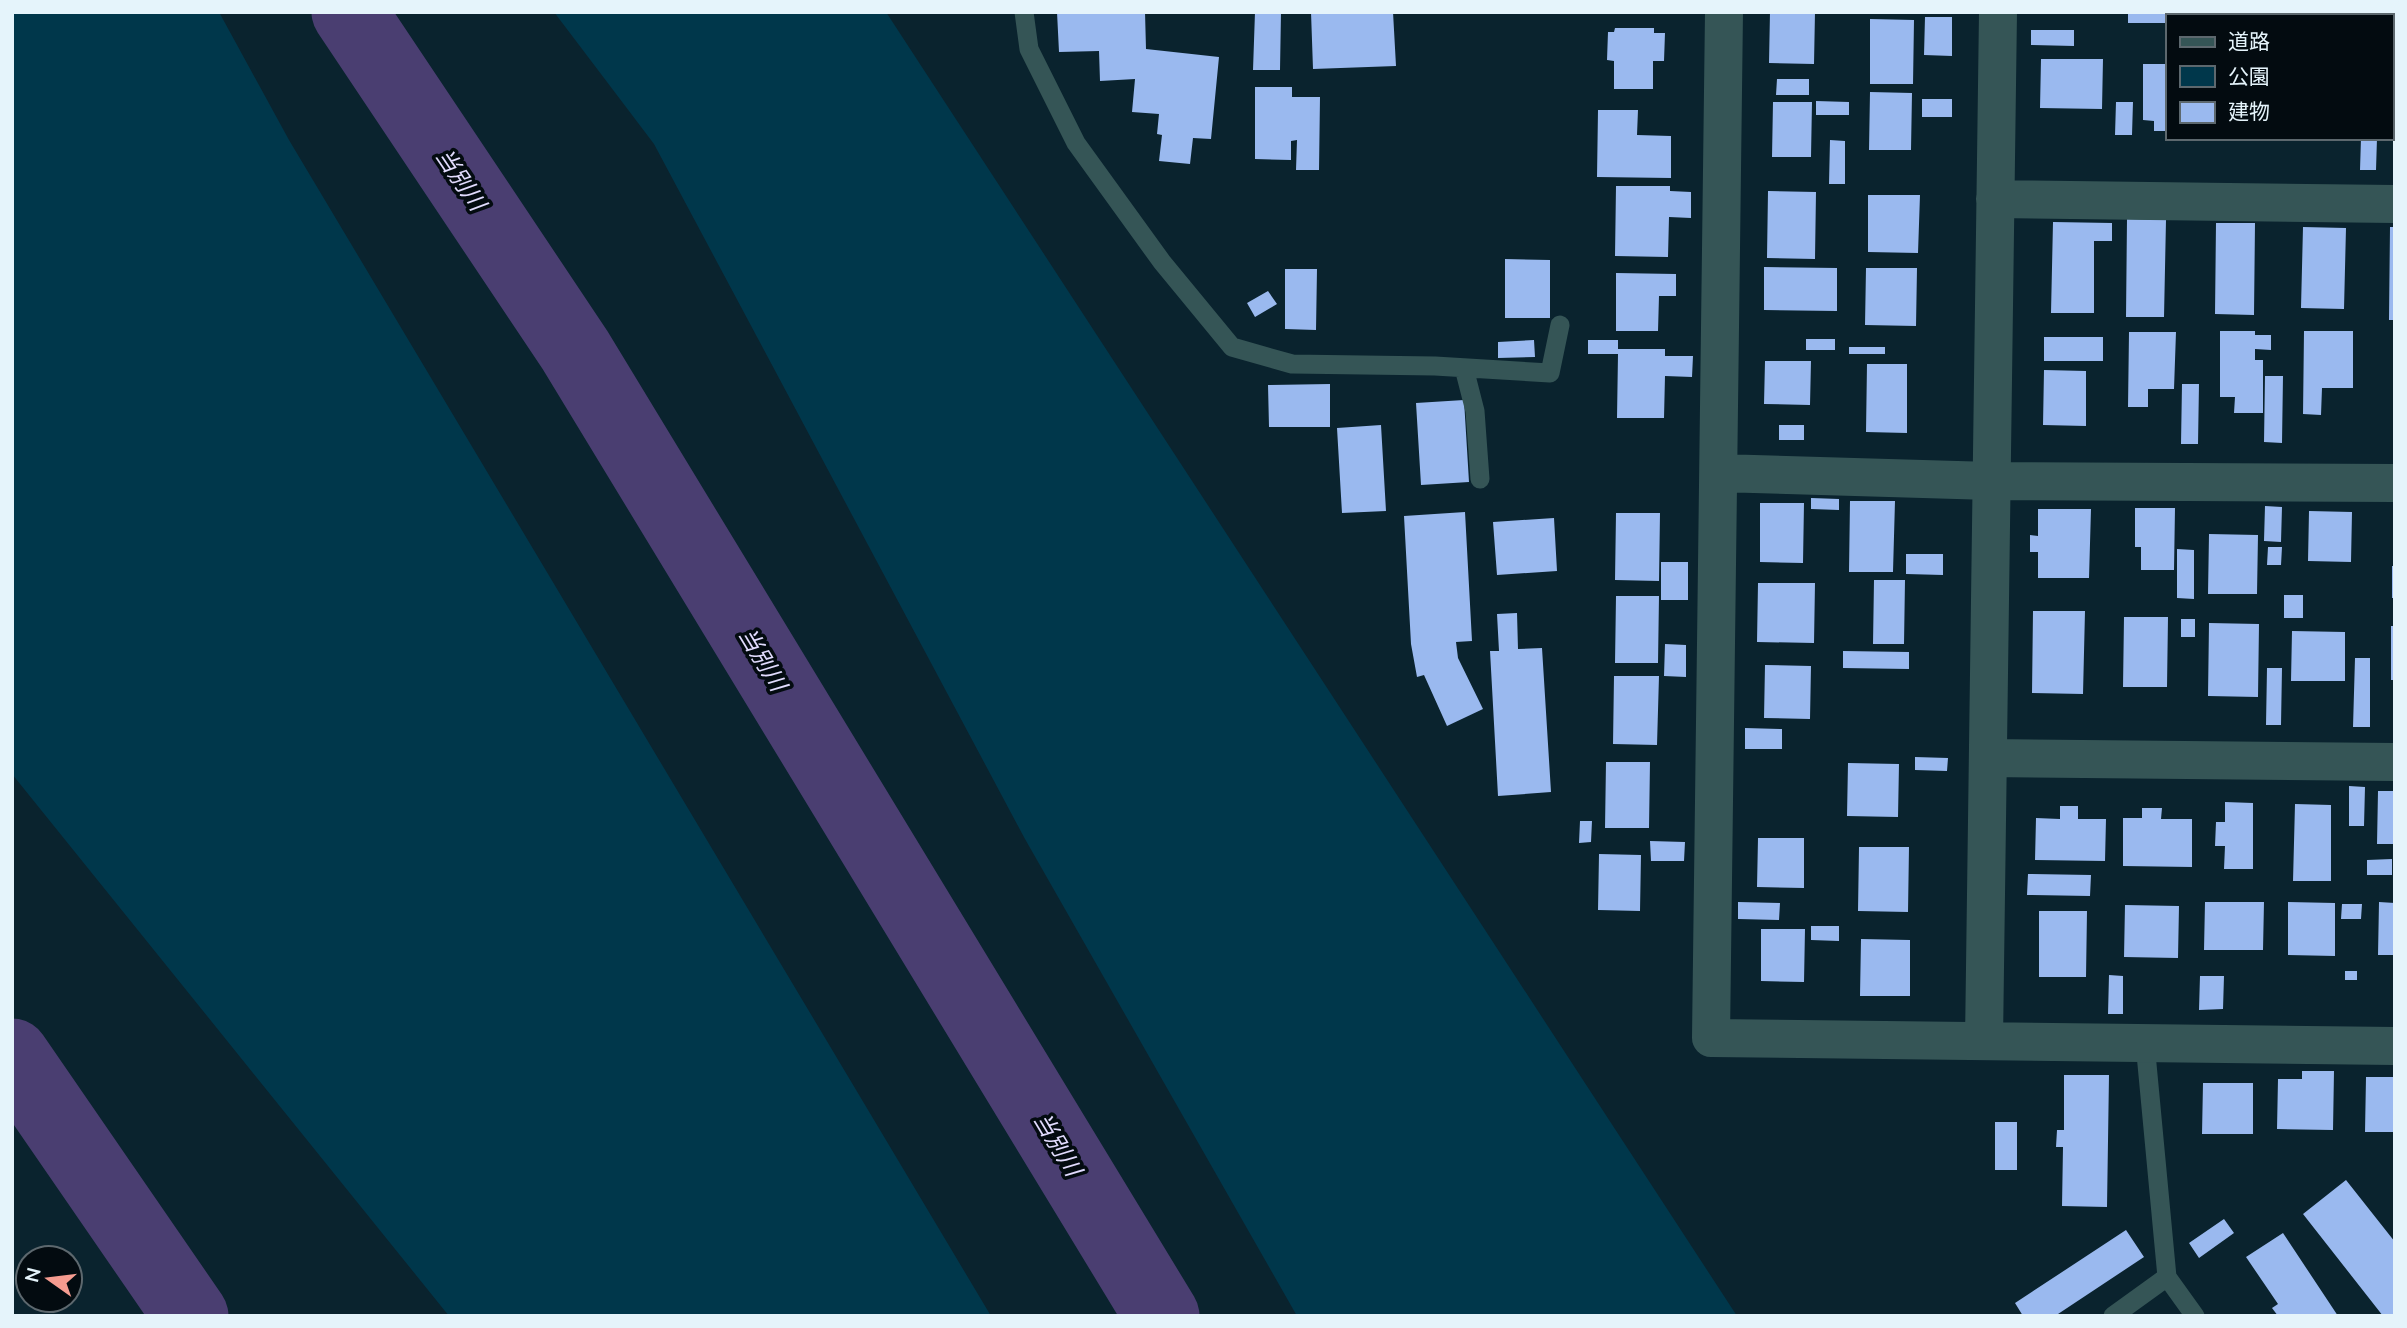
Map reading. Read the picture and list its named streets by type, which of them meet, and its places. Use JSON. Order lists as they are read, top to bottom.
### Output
{
  "water": ["当別川"],
  "legend": ["道路", "公園", "建物"],
  "north": "left"
}
